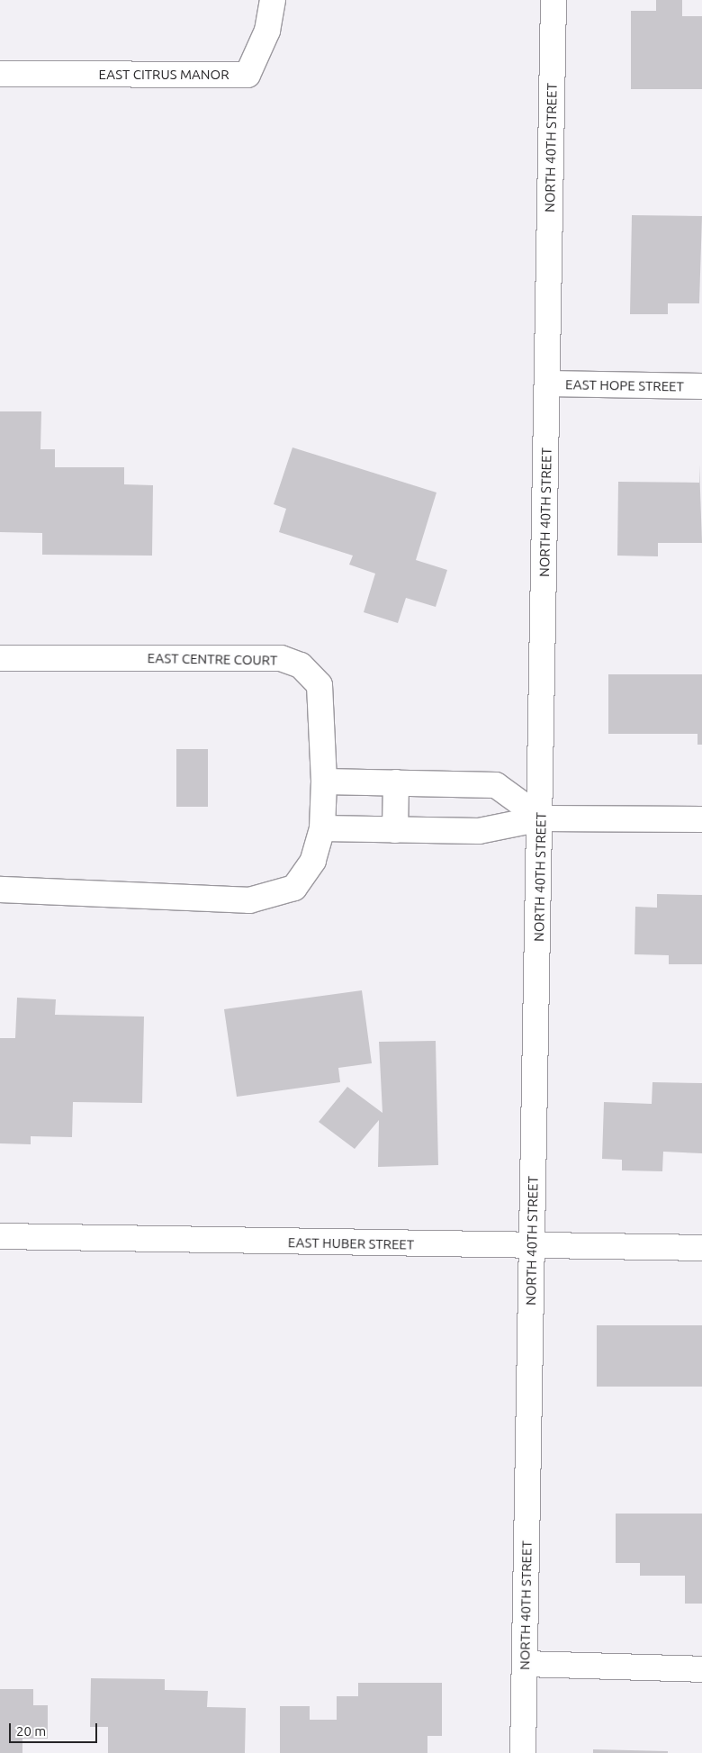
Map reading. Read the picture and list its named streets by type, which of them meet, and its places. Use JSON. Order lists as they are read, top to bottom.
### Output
{
  "streets": {
    "street": [
      "EAST CITRUS MANOR",
      "NORTH 40TH STREET",
      "EAST HOPE STREET",
      "EAST CENTRE COURT",
      "EAST HUBER STREET"
    ]
  },
  "crossings": [
    ["NORTH 40TH STREET", "EAST HOPE STREET"],
    ["NORTH 40TH STREET", "EAST HUBER STREET"]
  ],
  "scale_bar": "20 m"
}
